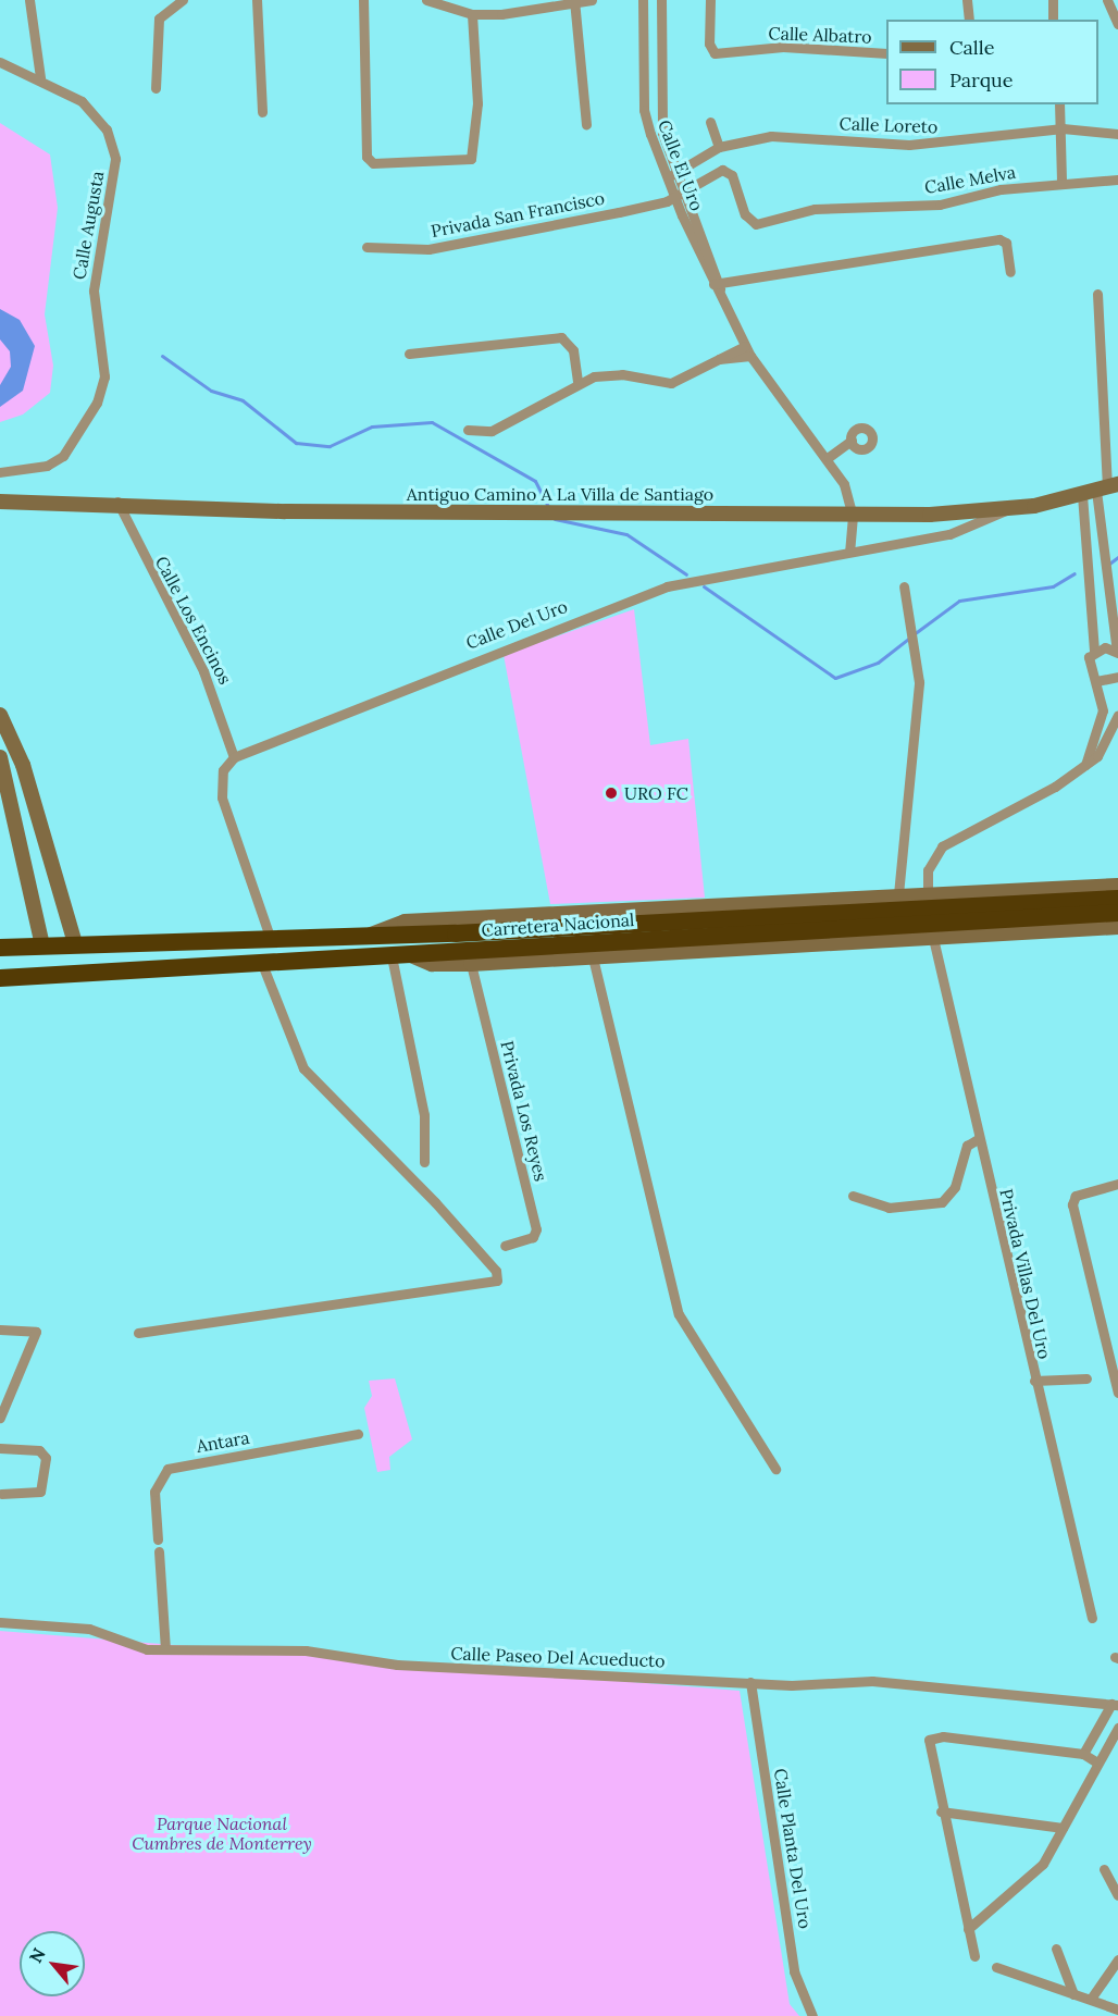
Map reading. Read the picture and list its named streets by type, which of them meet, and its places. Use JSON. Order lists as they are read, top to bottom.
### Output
{
  "streets": {
    "highway": ["Carretera Nacional"],
    "street": [
      "Calle Albatro",
      "Calle Loreto",
      "Calle El Uro",
      "Calle Melva",
      "Privada San Francisco",
      "Calle Augusta",
      "Antiguo Camino A La Villa de Santiago",
      "Calle Los Encinos",
      "Calle Del Uro",
      "Privada Los Reyes",
      "Privada Villas Del Uro",
      "Antara",
      "Calle Paseo Del Acueducto",
      "Calle Planta Del Uro"
    ]
  },
  "crossings": [
    ["Calle Loreto", "Calle El Uro"],
    ["Calle El Uro", "Privada San Francisco"],
    ["Calle El Uro", "Antiguo Camino A La Villa de Santiago"],
    ["Calle El Uro", "Calle Del Uro"],
    ["Antiguo Camino A La Villa de Santiago", "Calle Los Encinos"],
    ["Antiguo Camino A La Villa de Santiago", "Calle Del Uro"],
    ["Calle Los Encinos", "Calle Del Uro"],
    ["Carretera Nacional", "Privada Los Reyes"],
    ["Calle Paseo Del Acueducto", "Calle Planta Del Uro"]
  ],
  "parks": ["Parque Nacional Cumbres de Monterrey"],
  "places": ["URO FC"],
  "legend": ["Calle", "Parque"],
  "north": "top left"
}
